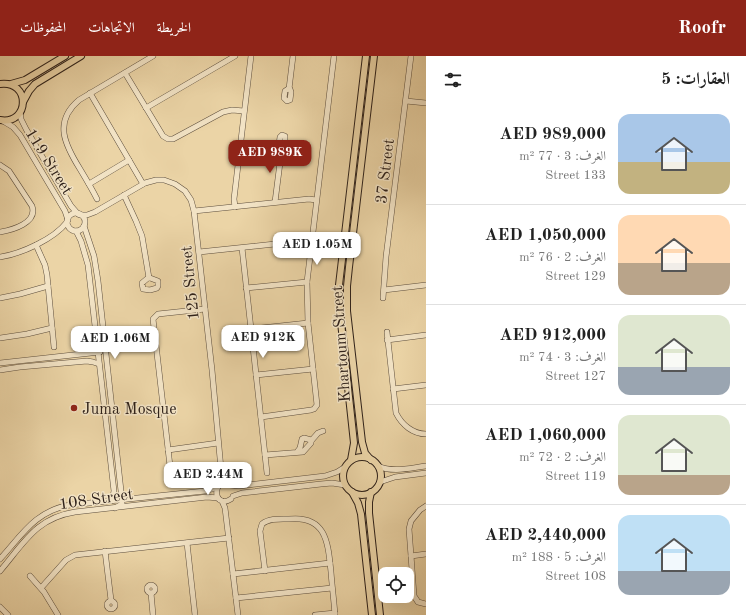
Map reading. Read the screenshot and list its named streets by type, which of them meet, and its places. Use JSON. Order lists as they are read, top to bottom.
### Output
{
  "streets": {
    "main road": ["Khartoum Street"],
    "street": [
      "119 Street",
      "37 Street",
      "125 Street",
      "108 Street"
    ]
  },
  "crossings": [
    ["119 Street", "125 Street"],
    ["125 Street", "108 Street"]
  ],
  "places": ["Juma Mosque"],
  "page": {
    "header": "Roofr",
    "nav": ["الخريطة", "الاتجاهات", "المحفوظات"],
    "heading": "العقارات: 5",
    "list": [
      {
        "name": "AED 989,000",
        "note": "الغرف: 3 · 77 m² · 133 Street"
      },
      {
        "name": "AED 1,050,000",
        "note": "الغرف: 2 · 76 m² · 129 Street"
      },
      {
        "name": "AED 912,000",
        "note": "الغرف: 3 · 74 m² · 127 Street"
      },
      {
        "name": "AED 1,060,000",
        "note": "الغرف: 2 · 72 m² · 119 Street"
      },
      {
        "name": "AED 2,440,000",
        "note": "الغرف: 5 · 188 m² · 108 Street"
      }
    ],
    "price": [
      "AED 989K",
      "AED 1.05M",
      "AED 912K",
      "AED 1.06M",
      "AED 2.44M"
    ]
  }
}
